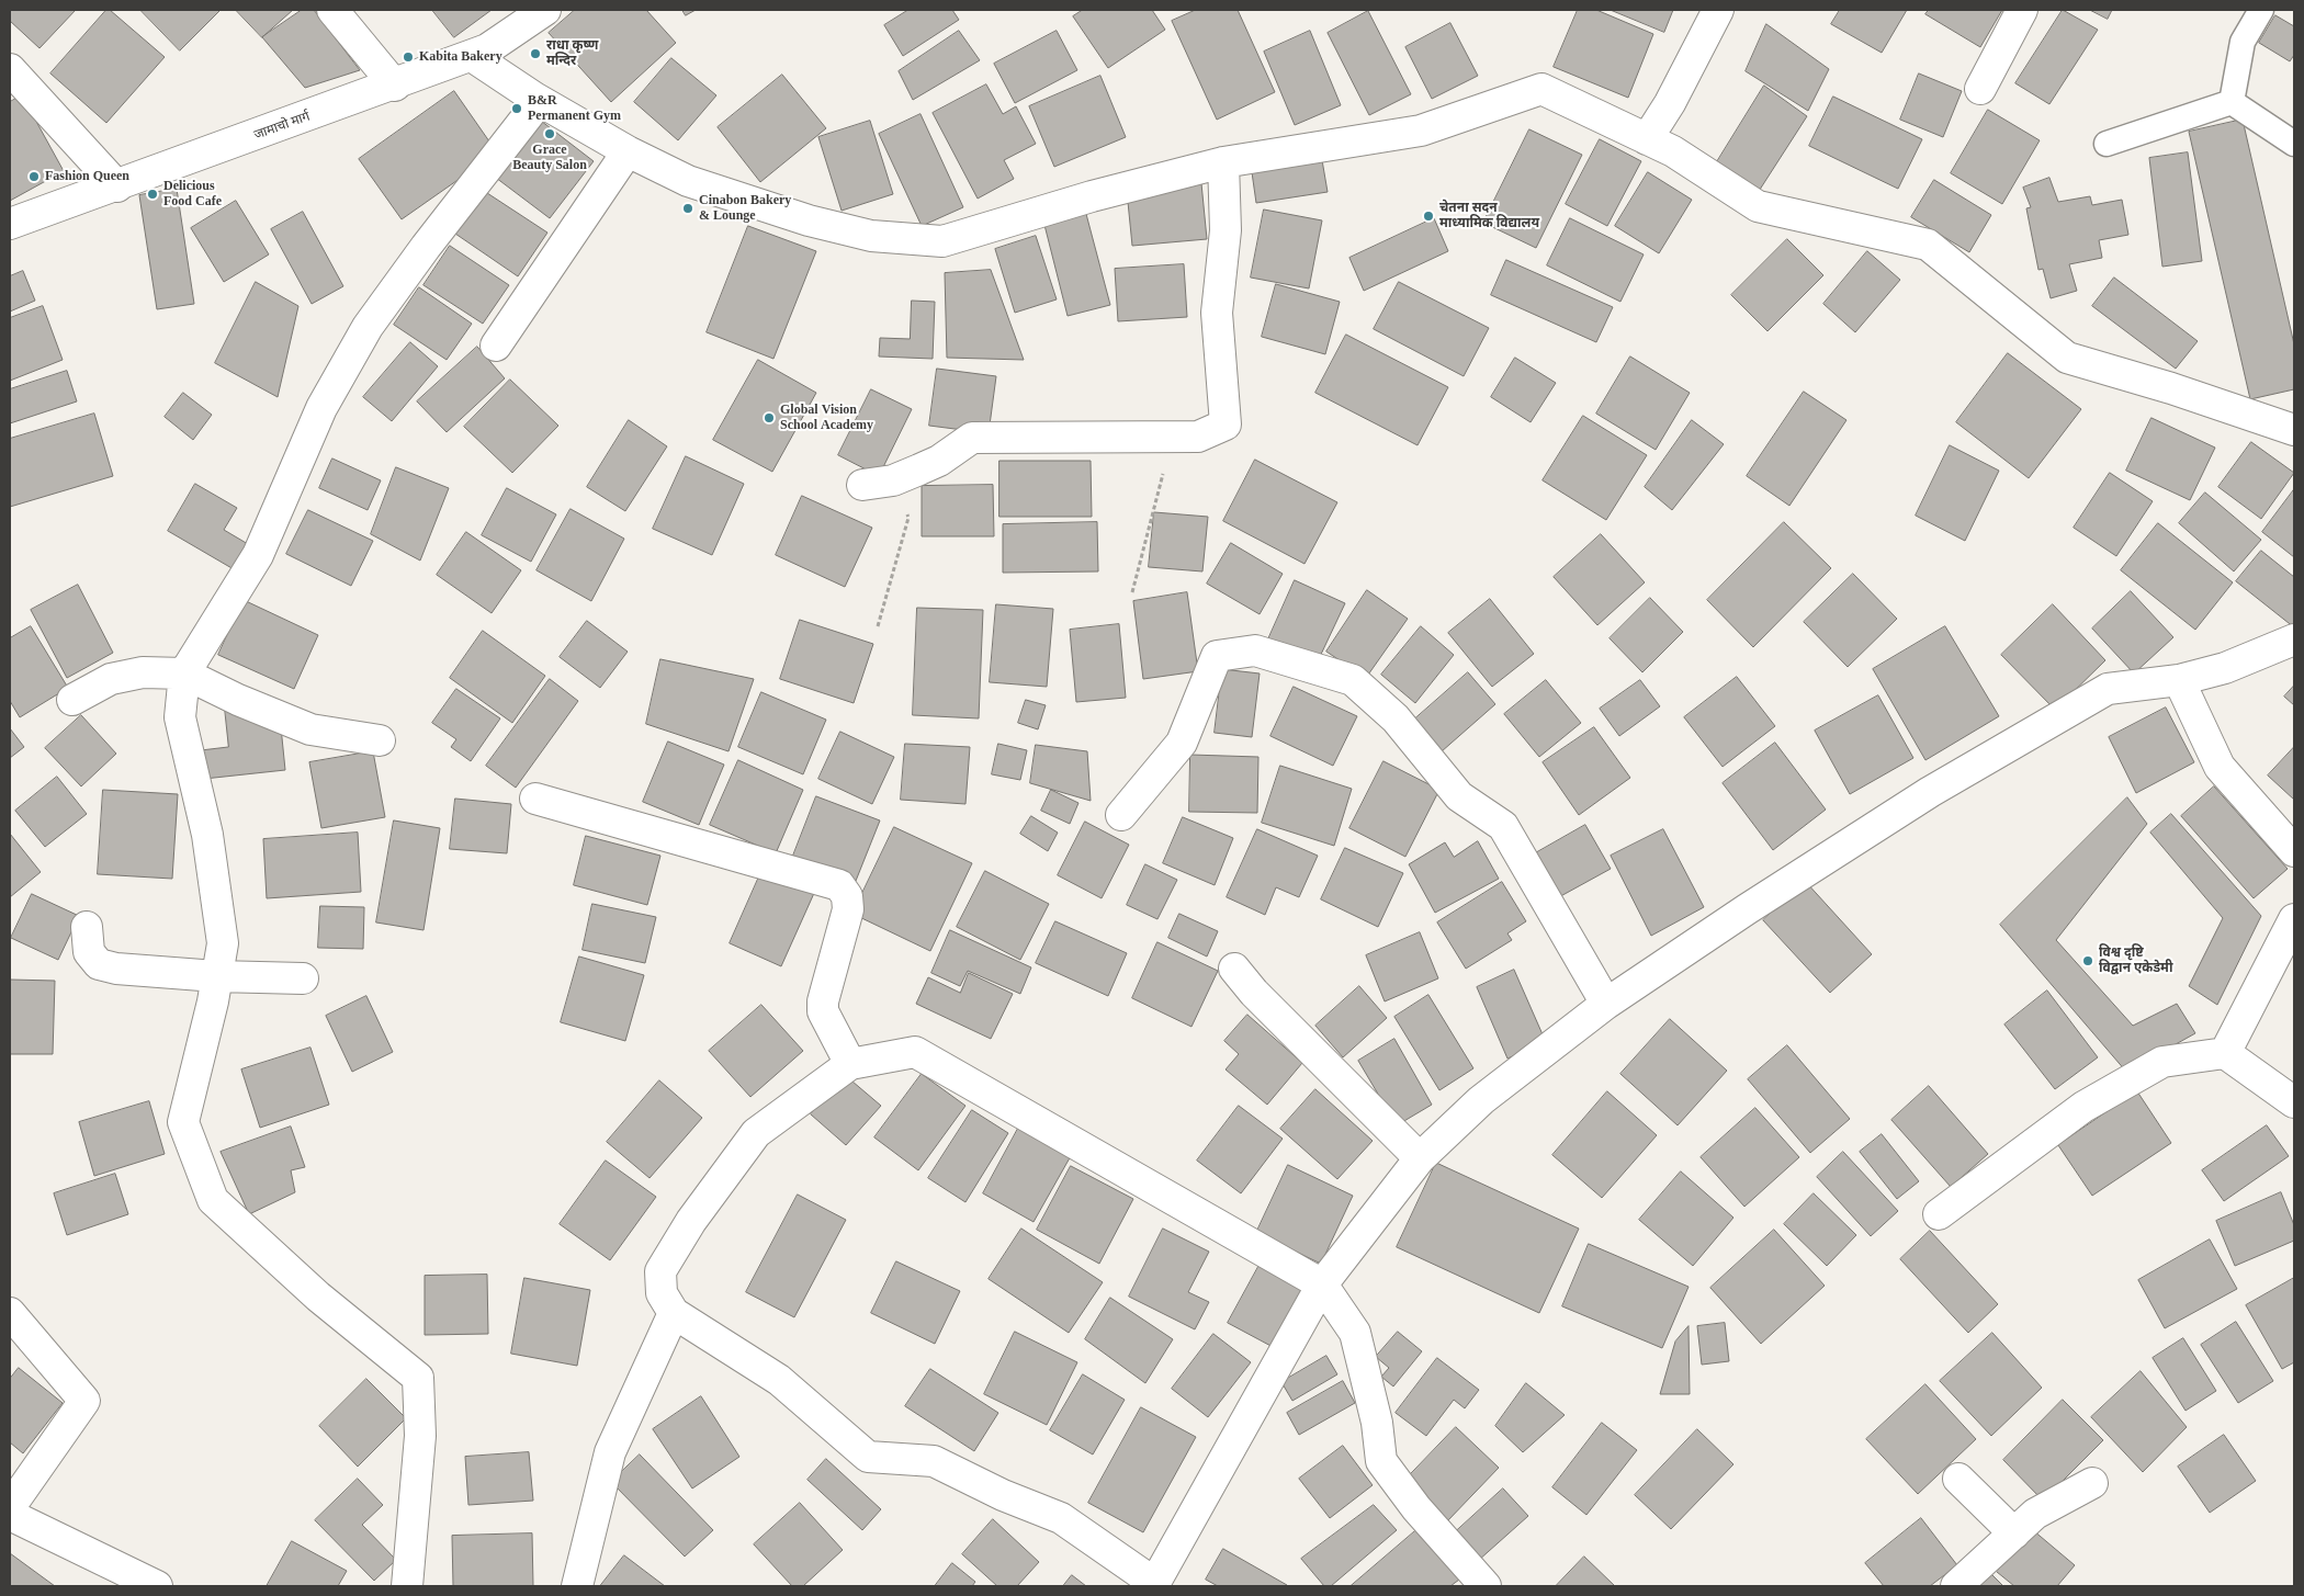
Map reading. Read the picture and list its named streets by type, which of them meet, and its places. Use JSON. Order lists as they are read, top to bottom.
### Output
{
  "streets": {
    "street": ["जामाचो मार्ग"]
  },
  "places": [
    "राधा कृष्ण मन्दिर",
    "Kabita Bakery",
    "B&R Permanent Gym",
    "Grace Beauty Salon",
    "Fashion Queen",
    "Delicious Food Cafe",
    "Cinabon Bakery & Lounge",
    "चेतना सदन माध्यामिक विद्यालय",
    "Global Vision School Academy",
    "विश्व दृष्टि विद्वान एकेडेमी"
  ]
}
